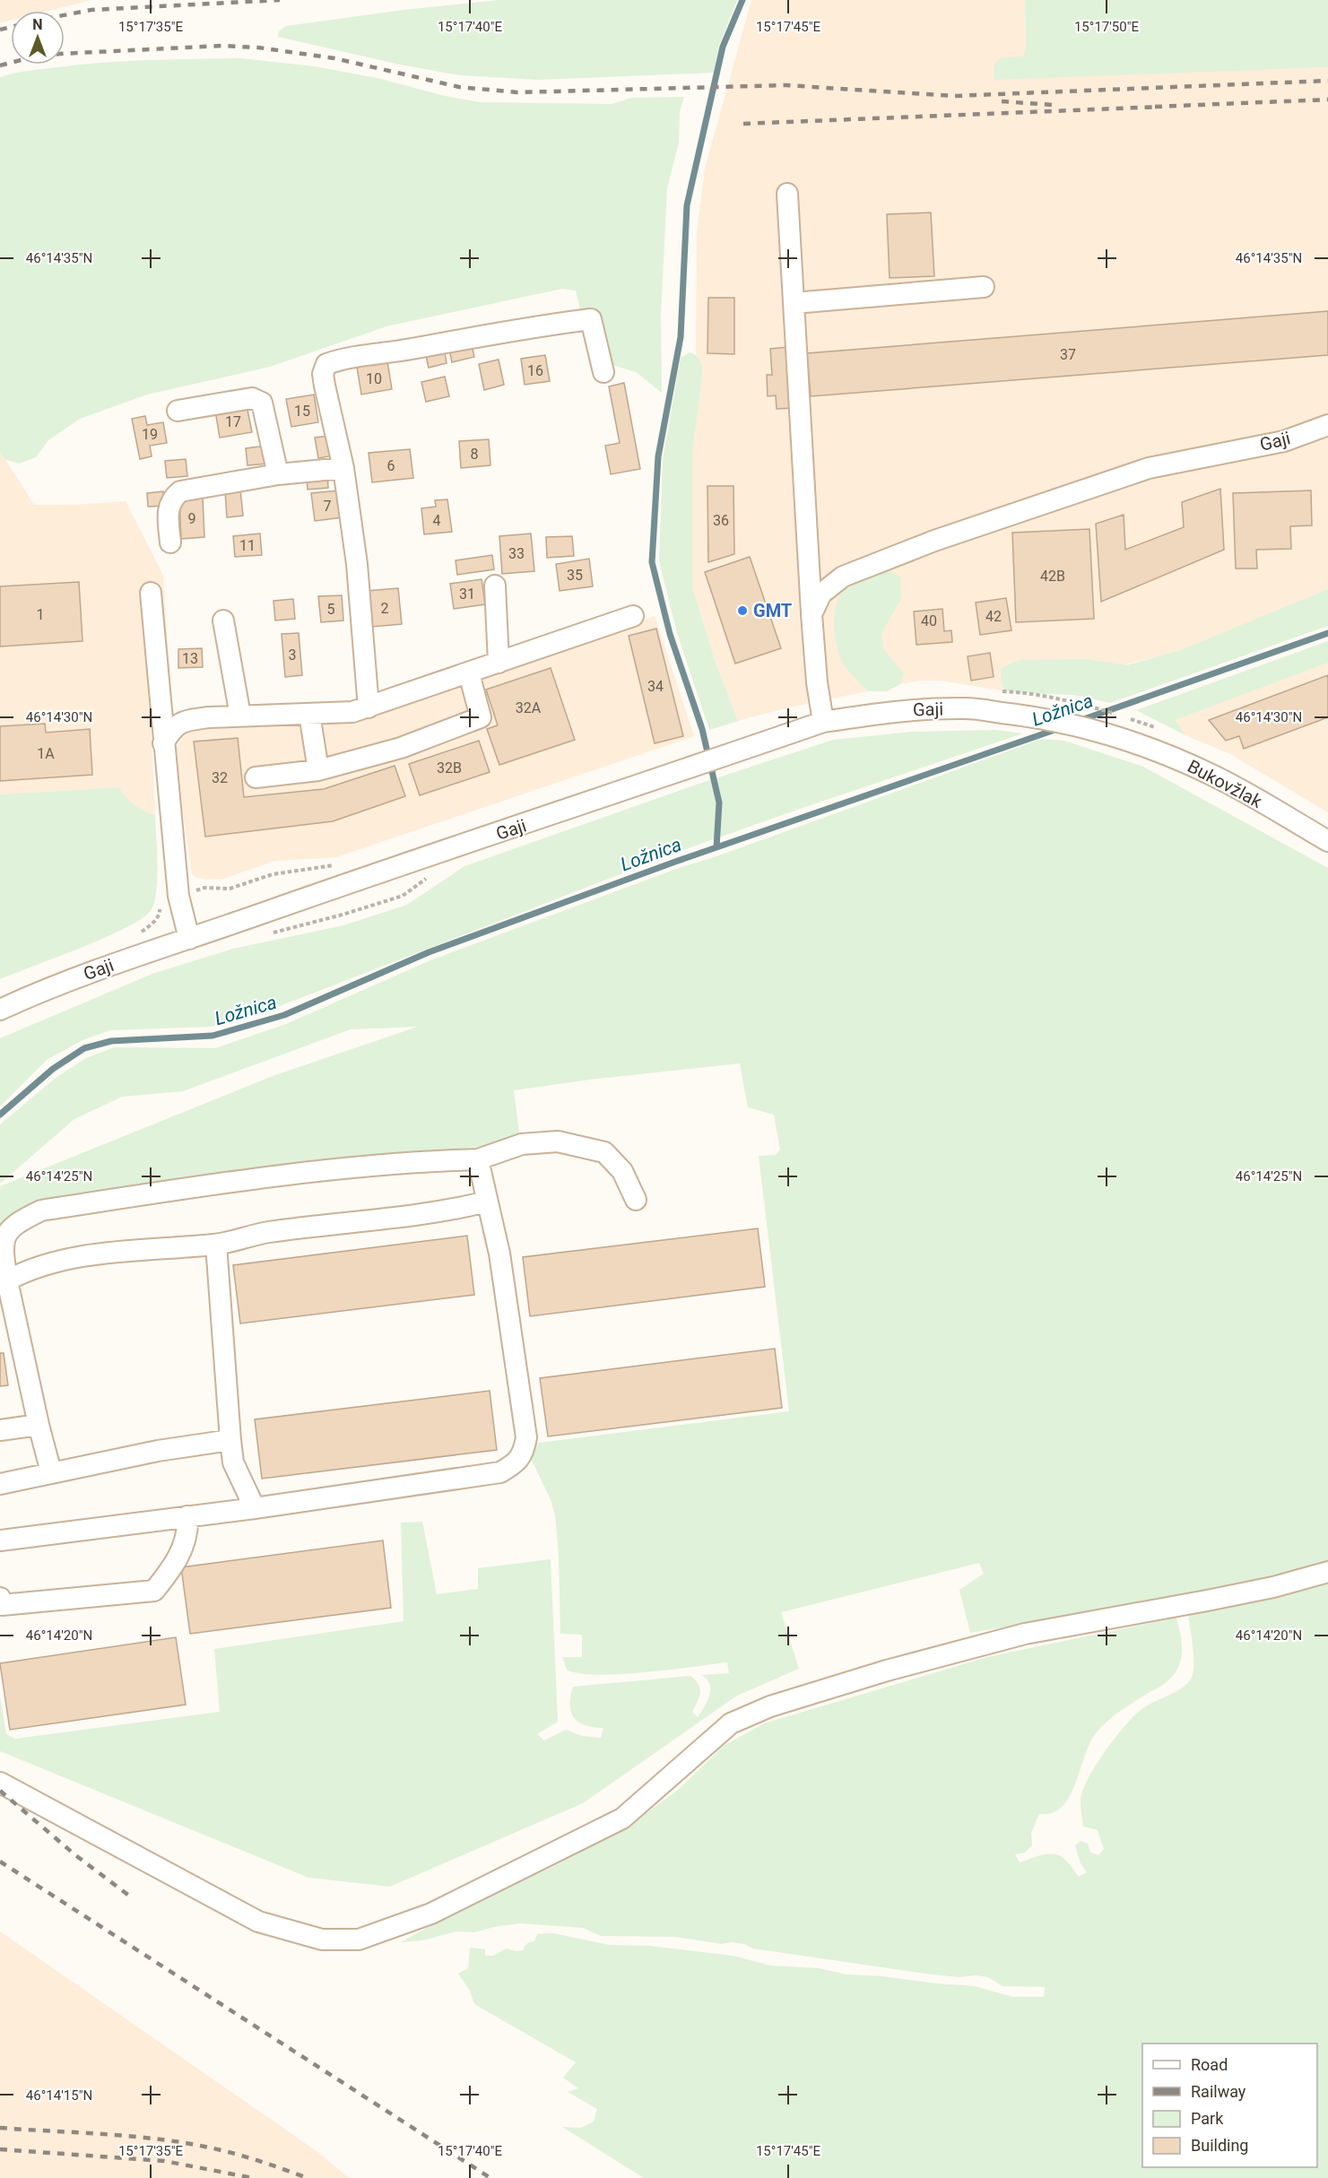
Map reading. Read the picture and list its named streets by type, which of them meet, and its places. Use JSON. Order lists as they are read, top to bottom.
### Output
{
  "streets": {
    "street": ["Gaji", "Bukovžlak"]
  },
  "crossings": [
    ["Gaji", "Bukovžlak"]
  ],
  "water": ["Ložnica"],
  "places": ["GMT"],
  "house_numbers": [
    "37",
    "16",
    "10",
    "15",
    "17",
    "19",
    "8",
    "6",
    "7",
    "9",
    "4",
    "36",
    "11",
    "33",
    "35",
    "42B",
    "31",
    "2",
    "5",
    "1",
    "42",
    "40",
    "3",
    "13",
    "34",
    "32A",
    "1A",
    "32B",
    "32"
  ],
  "legend": [
    "Road",
    "Railway",
    "Park",
    "Building"
  ],
  "north": "top",
  "coordinates": [
    "15°17'35\"E",
    "15°17'40\"E",
    "15°17'45\"E",
    "15°17'50\"E",
    "46°14'35\"N",
    "46°14'30\"N",
    "46°14'25\"N",
    "46°14'20\"N",
    "46°14'15\"N"
  ]
}
